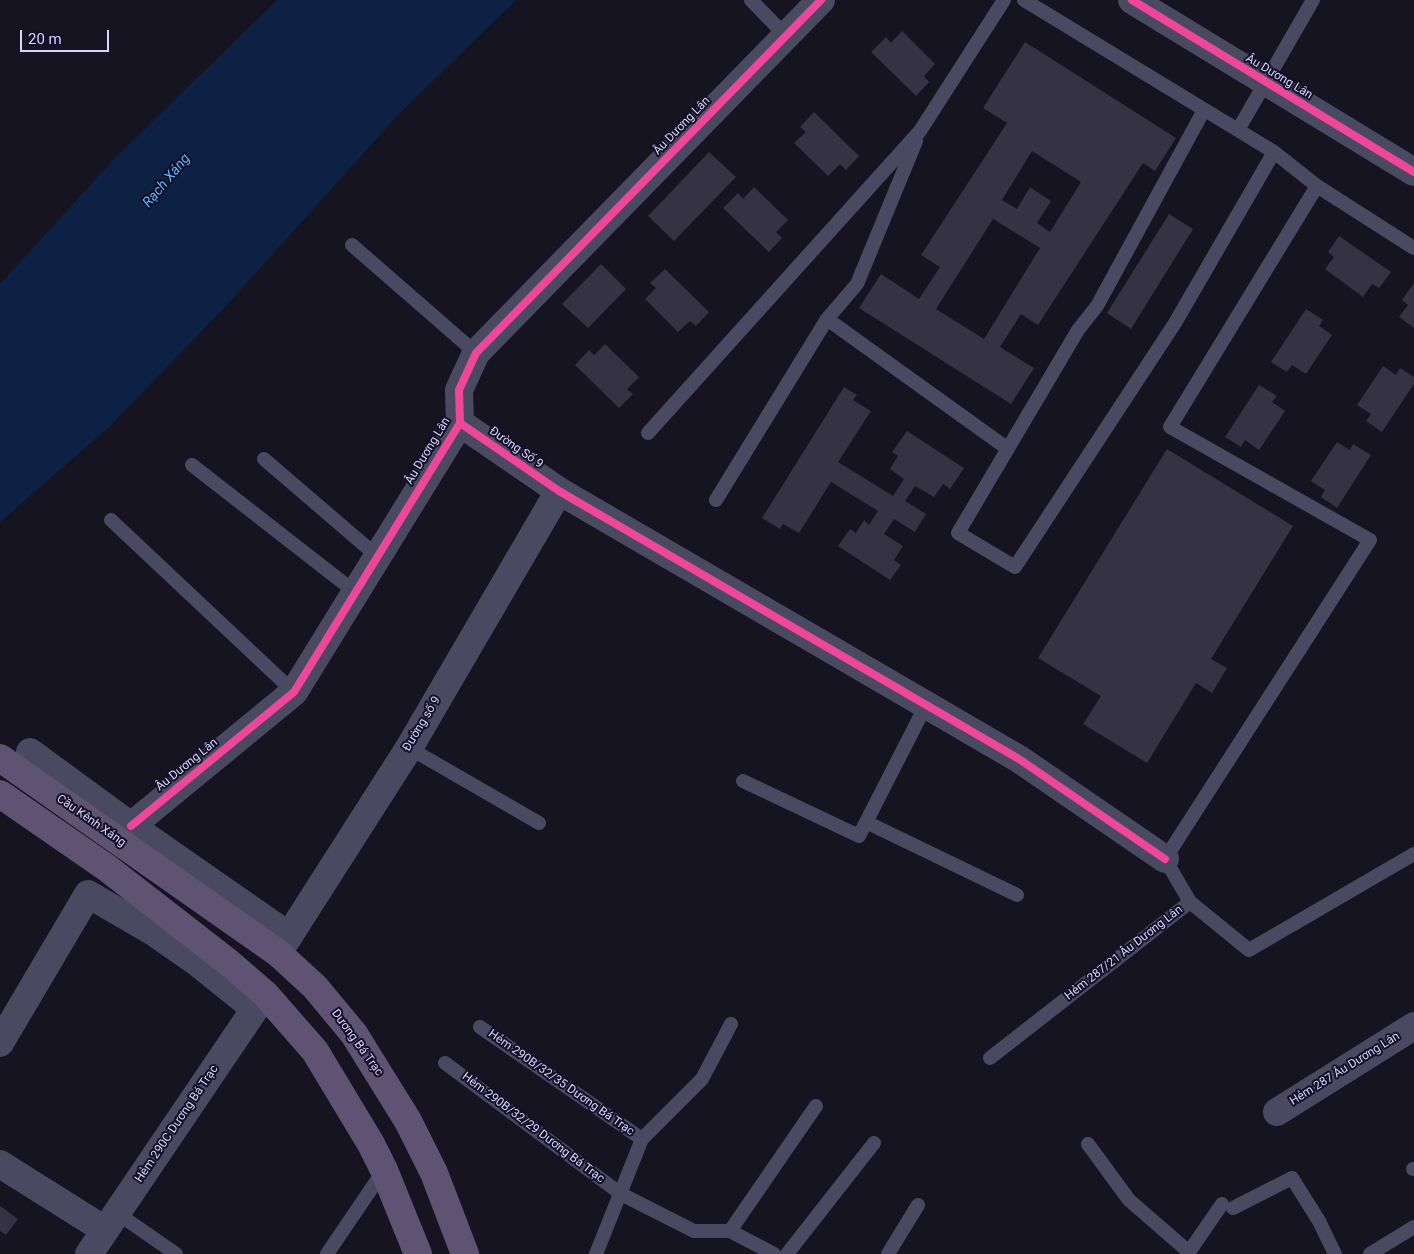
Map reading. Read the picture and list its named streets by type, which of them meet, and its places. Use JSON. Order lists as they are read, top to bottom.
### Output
{
  "streets": {
    "main road": ["Cầu Kênh Xáng", "Dương Bá Trạc"],
    "street": [
      "Âu Dương Lân",
      "Đường Số 9",
      "Đường số 9",
      "Hẻm 287 Âu Dương Lân",
      "Hẻm 290C Dương Bá Trạc"
    ],
    "lane": ["Hẻm 287/21 Âu Dương Lân", "Hẻm 290B/32/35 Dương Bá Trạc", "Hẻm 290B/32/29 Dương Bá Trạc"]
  },
  "crossings": [
    ["Âu Dương Lân", "Đường Số 9"],
    ["Đường Số 9", "Đường số 9"],
    ["Đường số 9", "Dương Bá Trạc"],
    ["Cầu Kênh Xáng", "Dương Bá Trạc"]
  ],
  "water": ["Rạch Xáng"],
  "scale_bar": "20 m"
}
